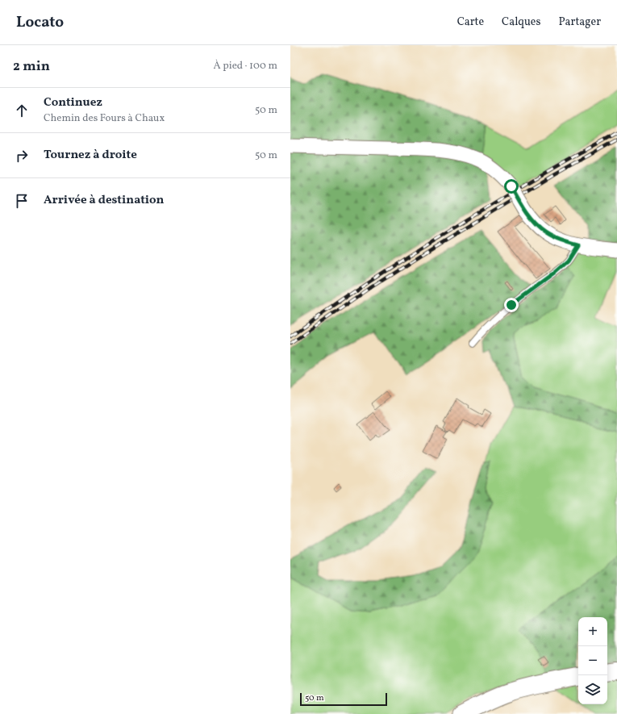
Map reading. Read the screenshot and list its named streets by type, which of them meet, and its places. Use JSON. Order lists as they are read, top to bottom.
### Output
{
  "scale_bar": "50 m",
  "page": {
    "header": "Locato",
    "nav": ["Carte", "Calques", "Partager"],
    "heading": ["2 min", "À pied · 100 m"],
    "list": [
      ["Continuez", "Chemin des Fours à Chaux", "50 m"],
      ["Tournez à droite", "50 m"],
      "Arrivée à destination"
    ],
    "map_buttons": ["+", "−"],
    "scale": "50 m"
  }
}
